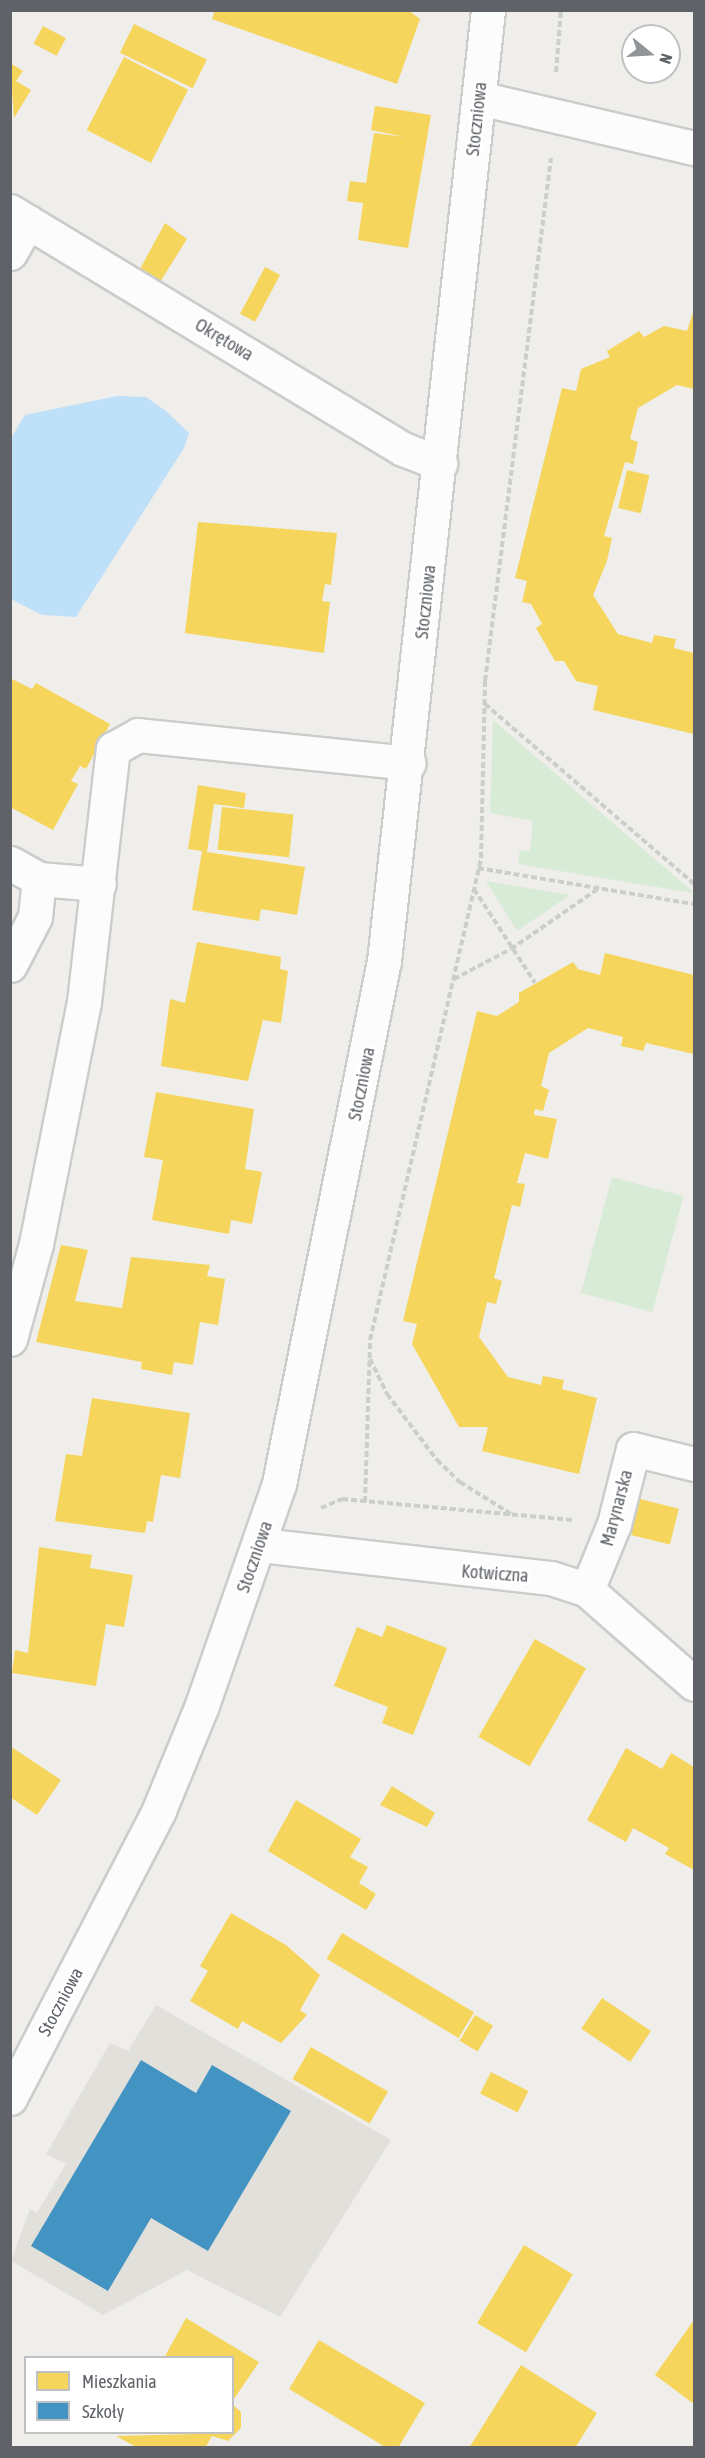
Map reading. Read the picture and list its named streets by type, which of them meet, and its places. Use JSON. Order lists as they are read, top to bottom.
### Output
{
  "streets": {
    "street": [
      "Stoczniowa",
      "Okrętowa",
      "Marynarska",
      "Kotwiczna"
    ]
  },
  "crossings": [
    ["Stoczniowa", "Okrętowa"],
    ["Stoczniowa", "Kotwiczna"],
    ["Marynarska", "Kotwiczna"]
  ],
  "legend": ["Mieszkania", "Szkoły"],
  "north": "right"
}
